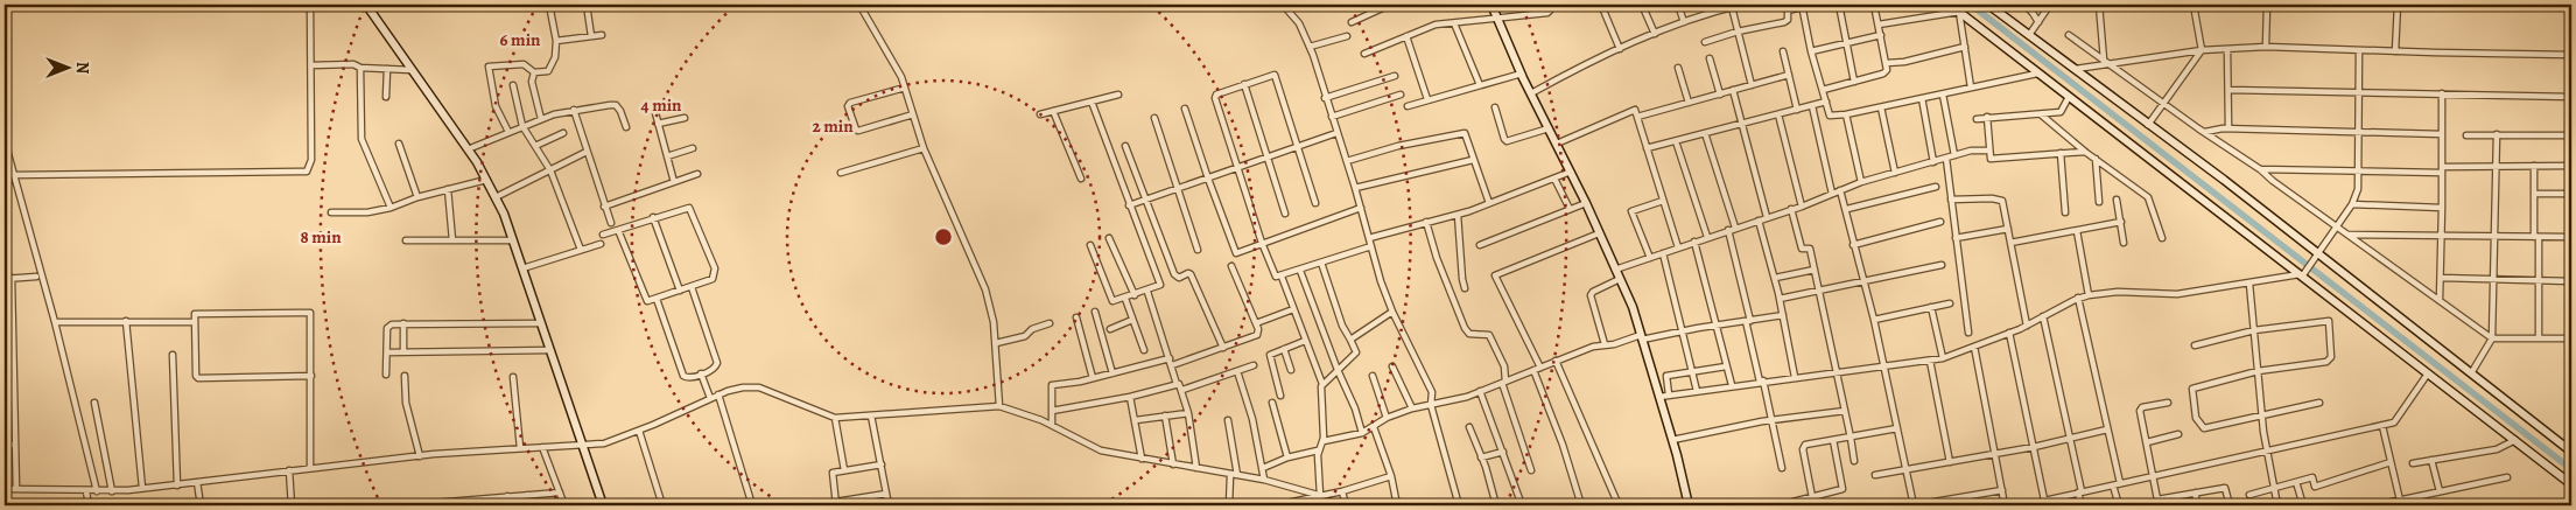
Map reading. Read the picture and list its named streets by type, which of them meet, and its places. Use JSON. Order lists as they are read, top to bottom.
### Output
{
  "north": "right",
  "rings": [
    "6 min",
    "4 min",
    "2 min",
    "8 min"
  ]
}
